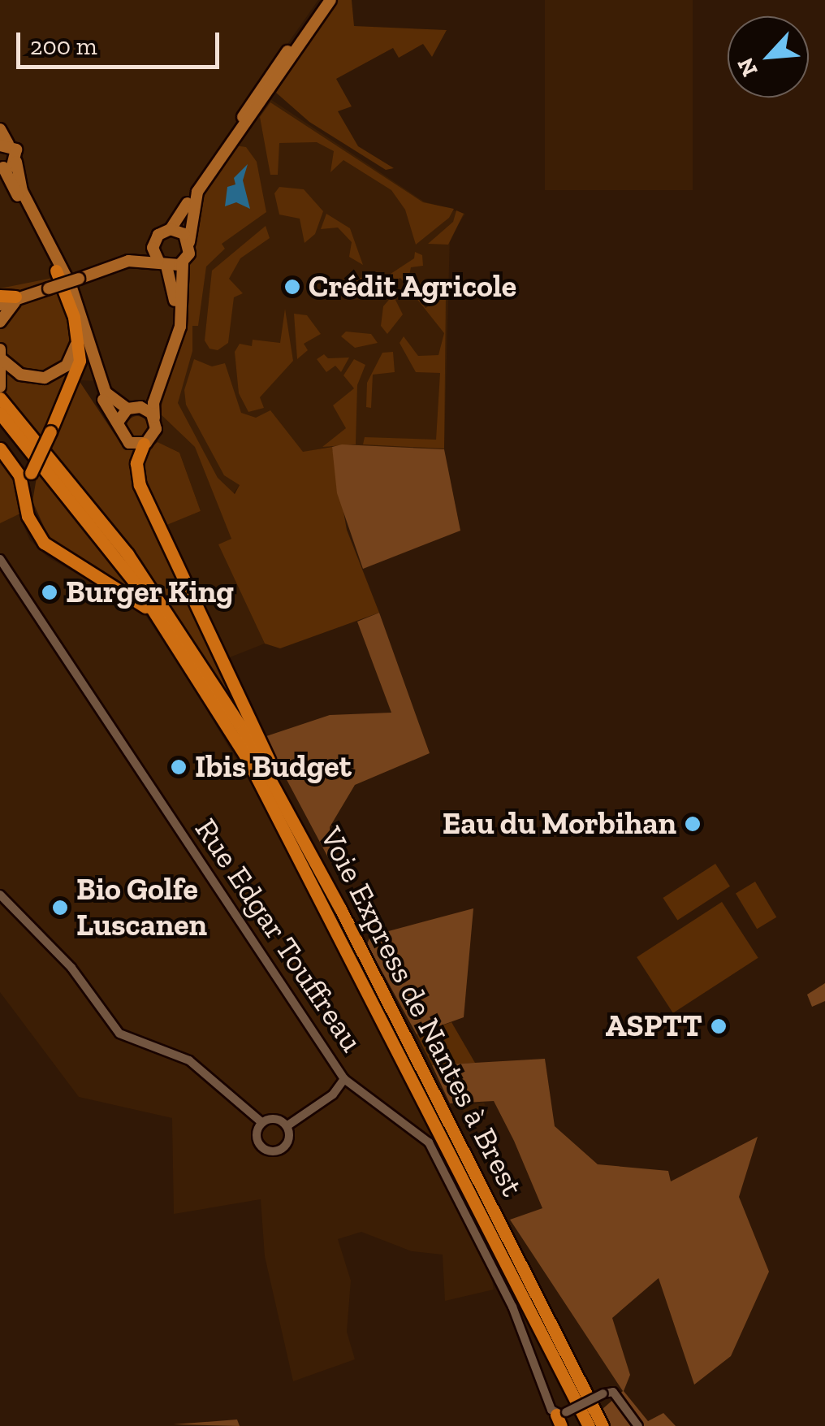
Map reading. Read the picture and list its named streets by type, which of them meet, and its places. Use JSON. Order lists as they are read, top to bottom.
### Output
{
  "streets": {
    "highway": ["Voie Express de Nantes à Brest"],
    "street": ["Rue Edgar Touffreau"]
  },
  "places": [
    "Crédit Agricole",
    "Burger King",
    "Ibis Budget",
    "Eau du Morbihan",
    "Bio Golfe Luscanen",
    "ASPTT"
  ],
  "scale_bar": "200 m",
  "north": "bottom left"
}
